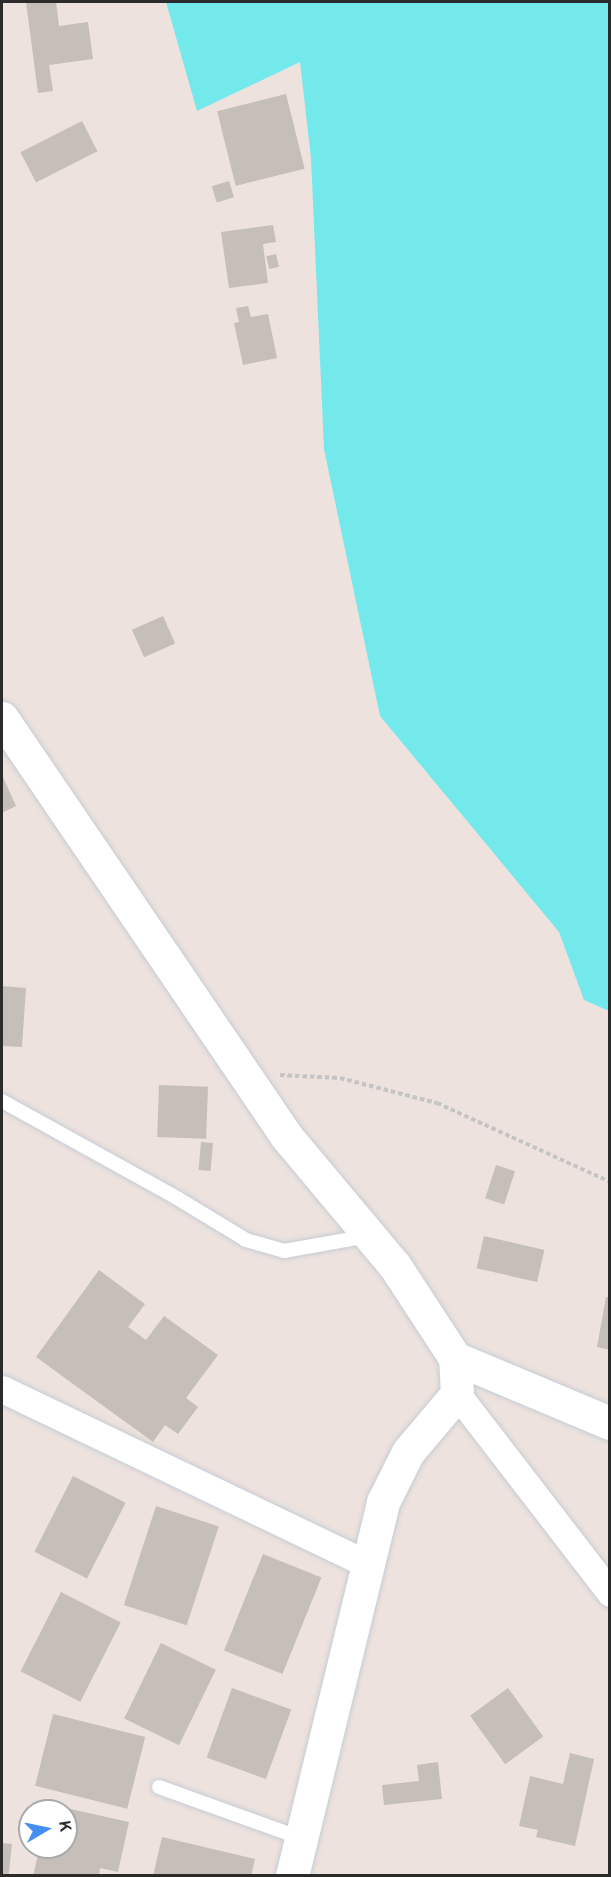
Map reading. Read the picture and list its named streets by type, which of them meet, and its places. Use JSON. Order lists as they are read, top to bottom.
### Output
{
  "north": "right"
}
